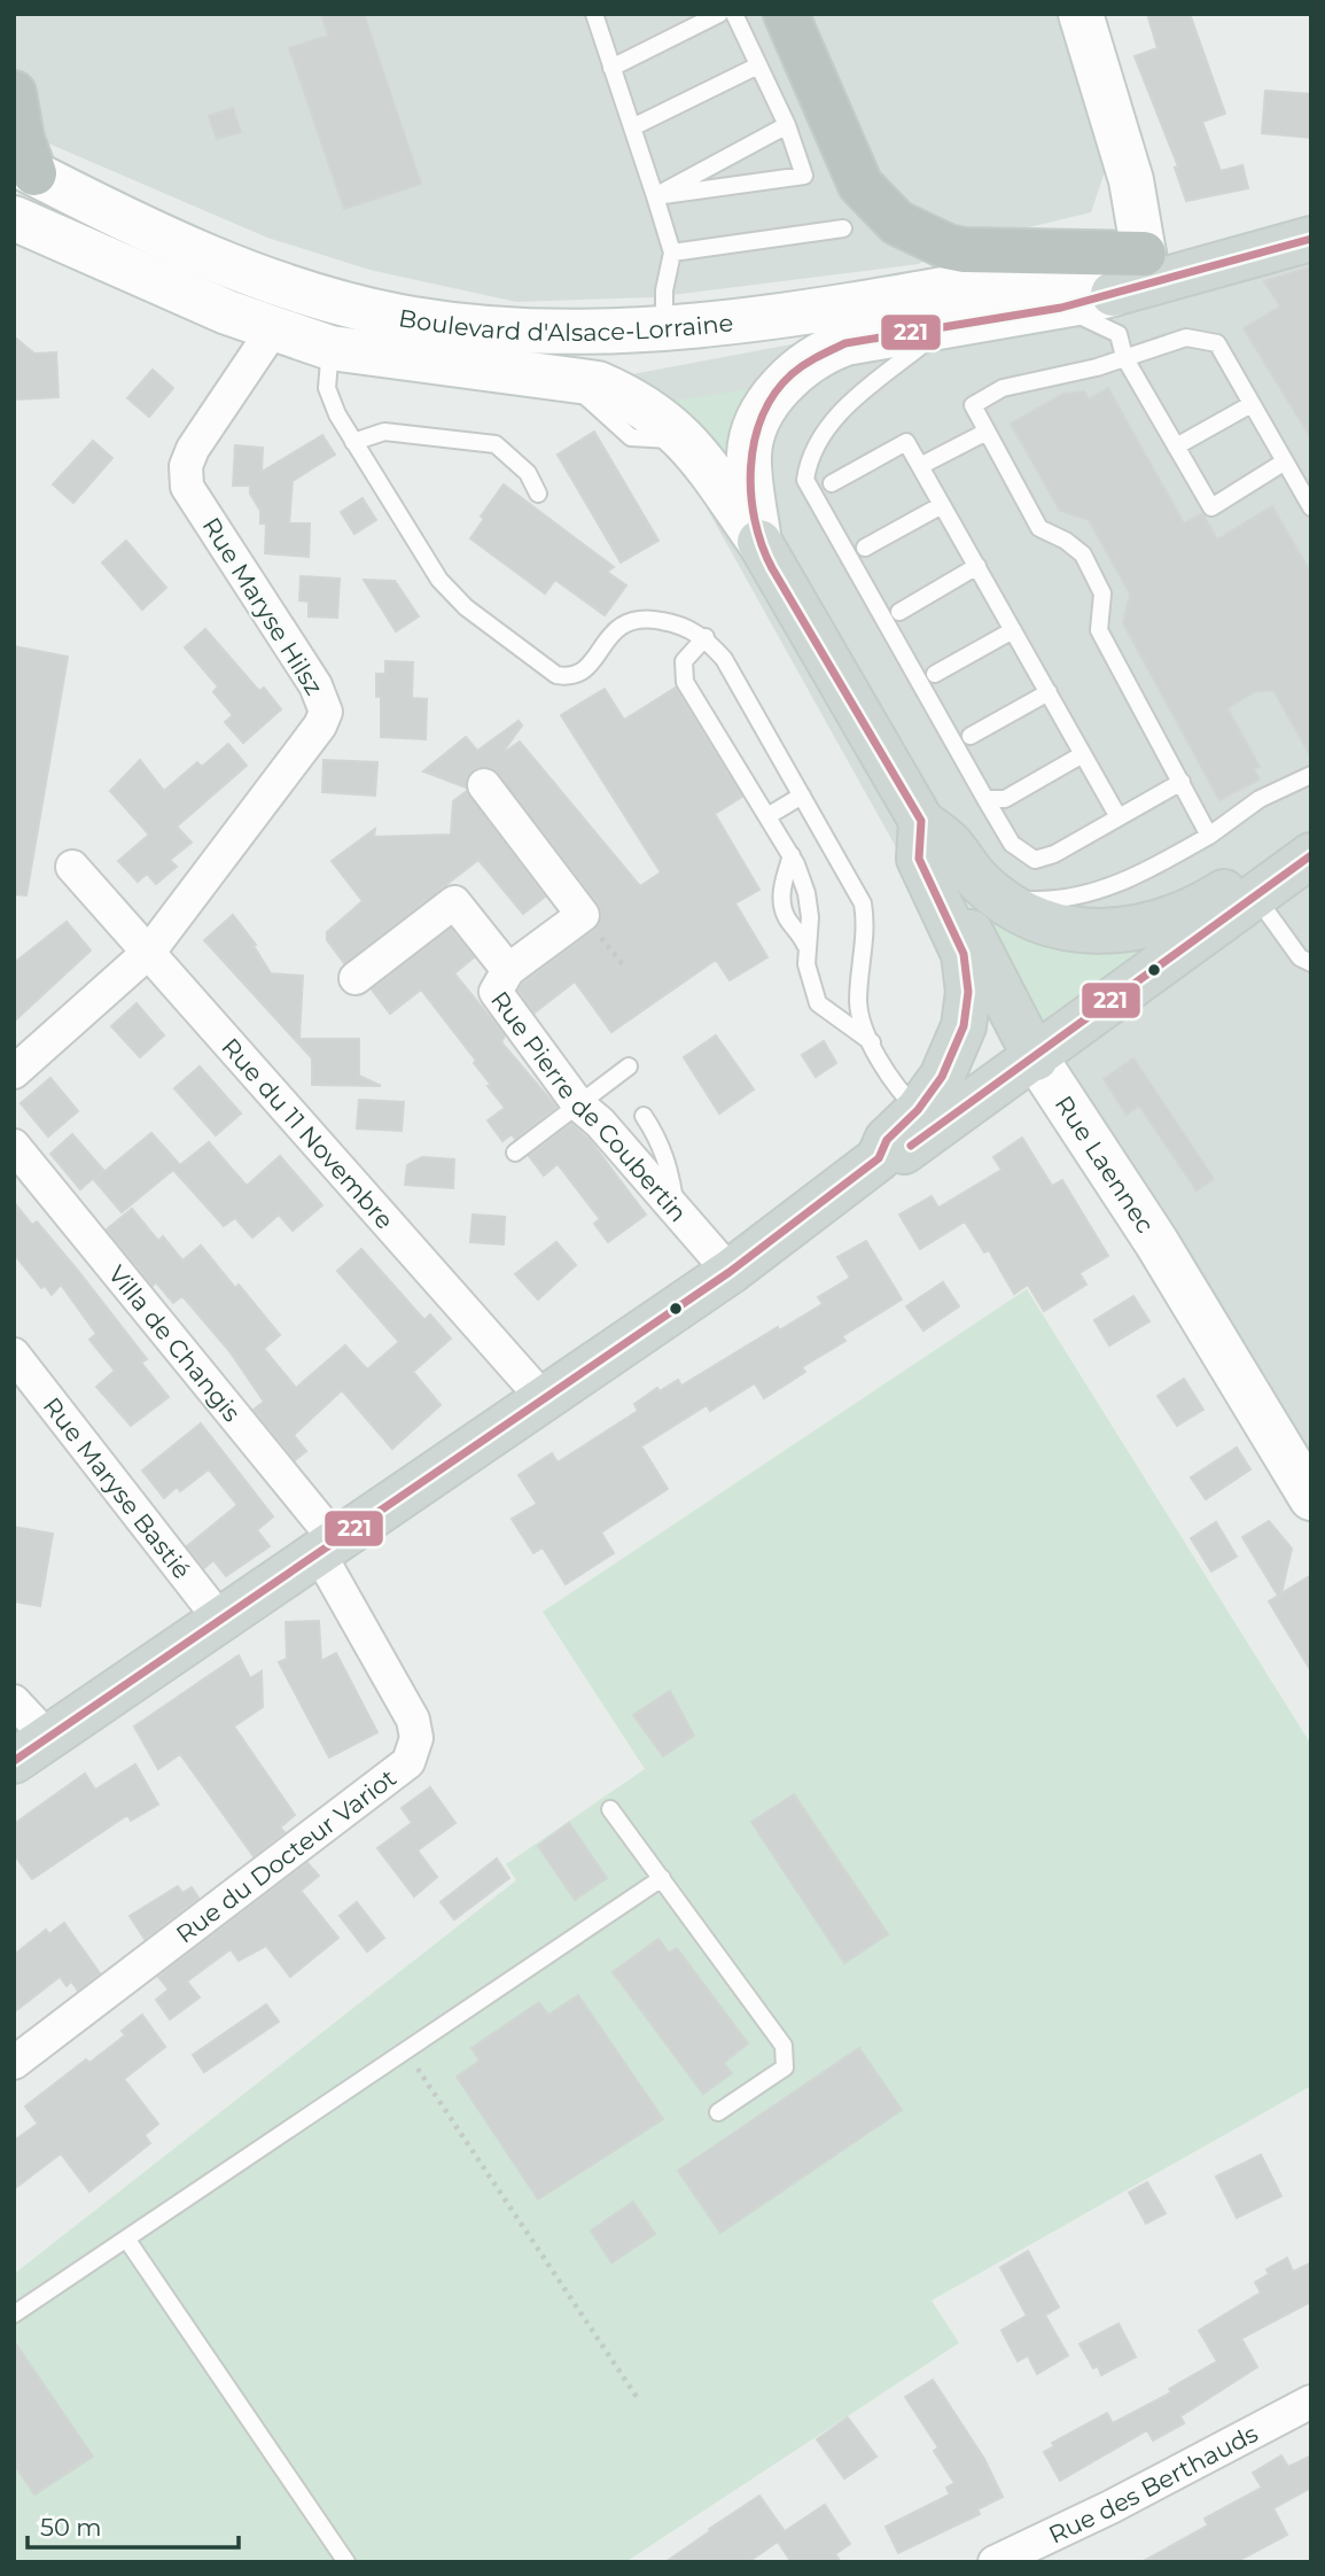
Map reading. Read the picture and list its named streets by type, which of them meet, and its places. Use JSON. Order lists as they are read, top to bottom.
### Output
{
  "streets": {
    "main road": ["Boulevard d'Alsace-Lorraine", "Rue Laennec"],
    "street": [
      "Rue Maryse Hilsz",
      "Rue Pierre de Coubertin",
      "Rue du 11 Novembre",
      "Villa de Changis",
      "Rue Maryse Bastié",
      "Rue du Docteur Variot",
      "Rue des Berthauds"
    ]
  },
  "crossings": [
    ["Boulevard d'Alsace-Lorraine", "Rue Maryse Hilsz"],
    ["Boulevard d'Alsace-Lorraine", "Rue Laennec"],
    ["Rue Maryse Hilsz", "Rue du 11 Novembre"],
    ["Villa de Changis", "Rue du Docteur Variot"]
  ],
  "lines": ["transit line 221"],
  "scale_bar": "50 m"
}
